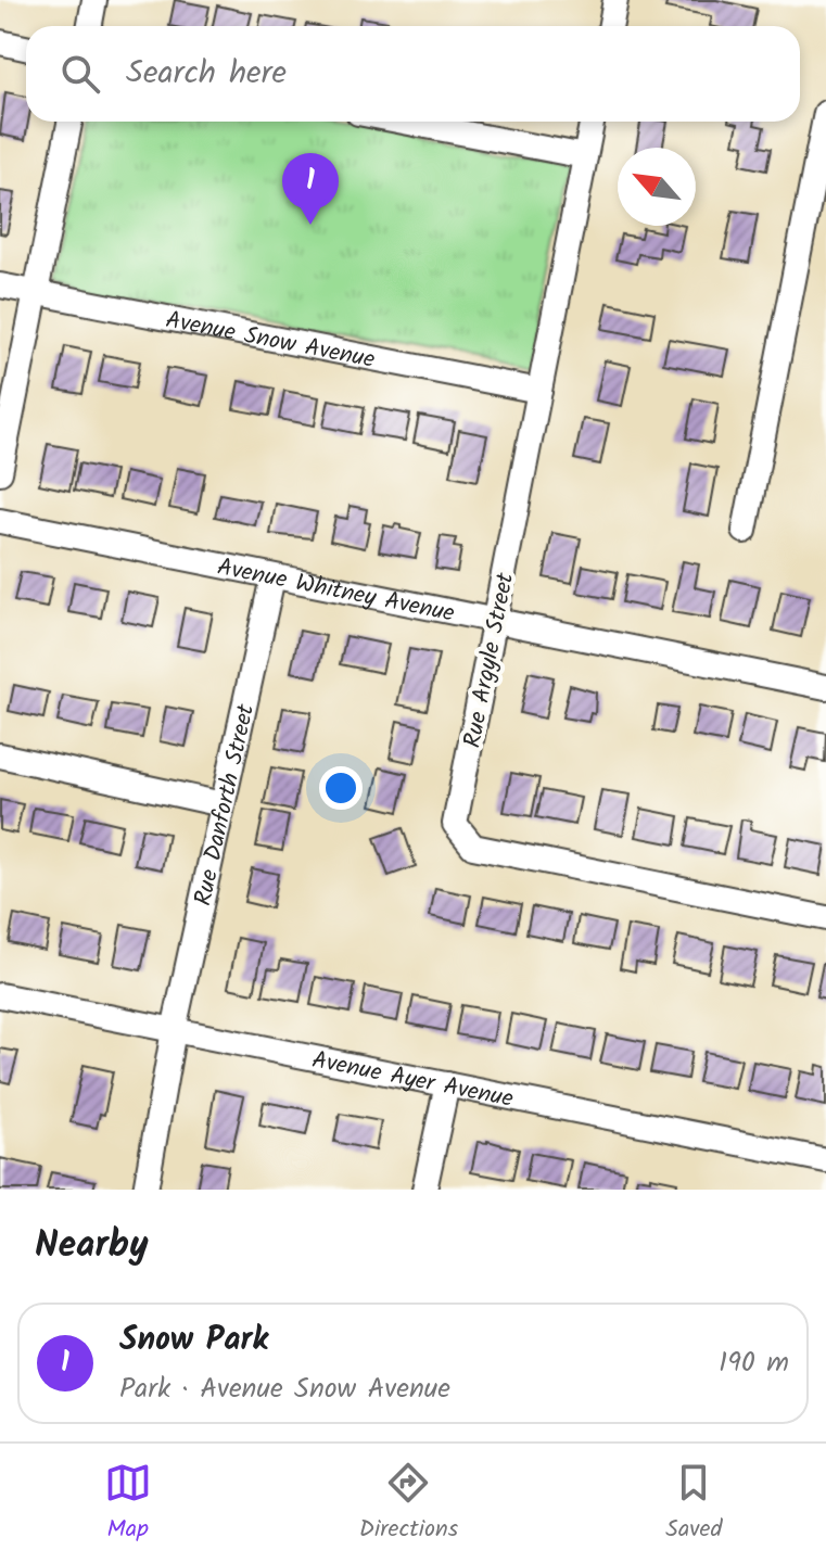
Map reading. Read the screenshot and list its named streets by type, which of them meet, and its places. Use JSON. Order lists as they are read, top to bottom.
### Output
{
  "streets": {
    "street": [
      "Avenue Snow Avenue",
      "Avenue Whitney Avenue",
      "Rue Argyle Street",
      "Rue Danforth Street",
      "Avenue Ayer Avenue"
    ]
  },
  "crossings": [
    ["Avenue Snow Avenue", "Rue Argyle Street"],
    ["Avenue Whitney Avenue", "Rue Argyle Street"],
    ["Avenue Whitney Avenue", "Rue Danforth Street"],
    ["Rue Danforth Street", "Avenue Ayer Avenue"]
  ],
  "north": "top left",
  "page": {
    "search": "Search here",
    "pins": "1",
    "heading": "Nearby",
    "list": [
      {
        "mark": "1",
        "name": "Snow Park",
        "note": "Park · Avenue Snow Avenue",
        "value": "190 m"
      }
    ],
    "nav": ["Map", "Directions", "Saved"]
  }
}
